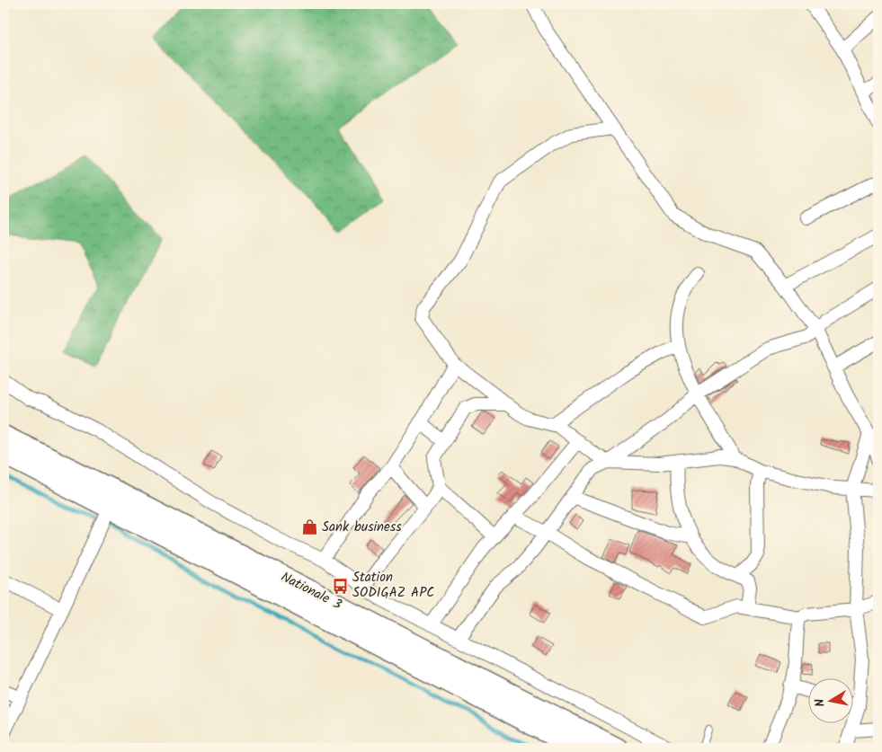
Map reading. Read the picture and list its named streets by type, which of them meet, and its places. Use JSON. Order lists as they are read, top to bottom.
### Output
{
  "streets": {
    "main road": ["Nationale 3"]
  },
  "places": {
    "shop": ["Sank business"],
    "bus stop": ["Station SODIGAZ APC"]
  },
  "north": "left"
}
